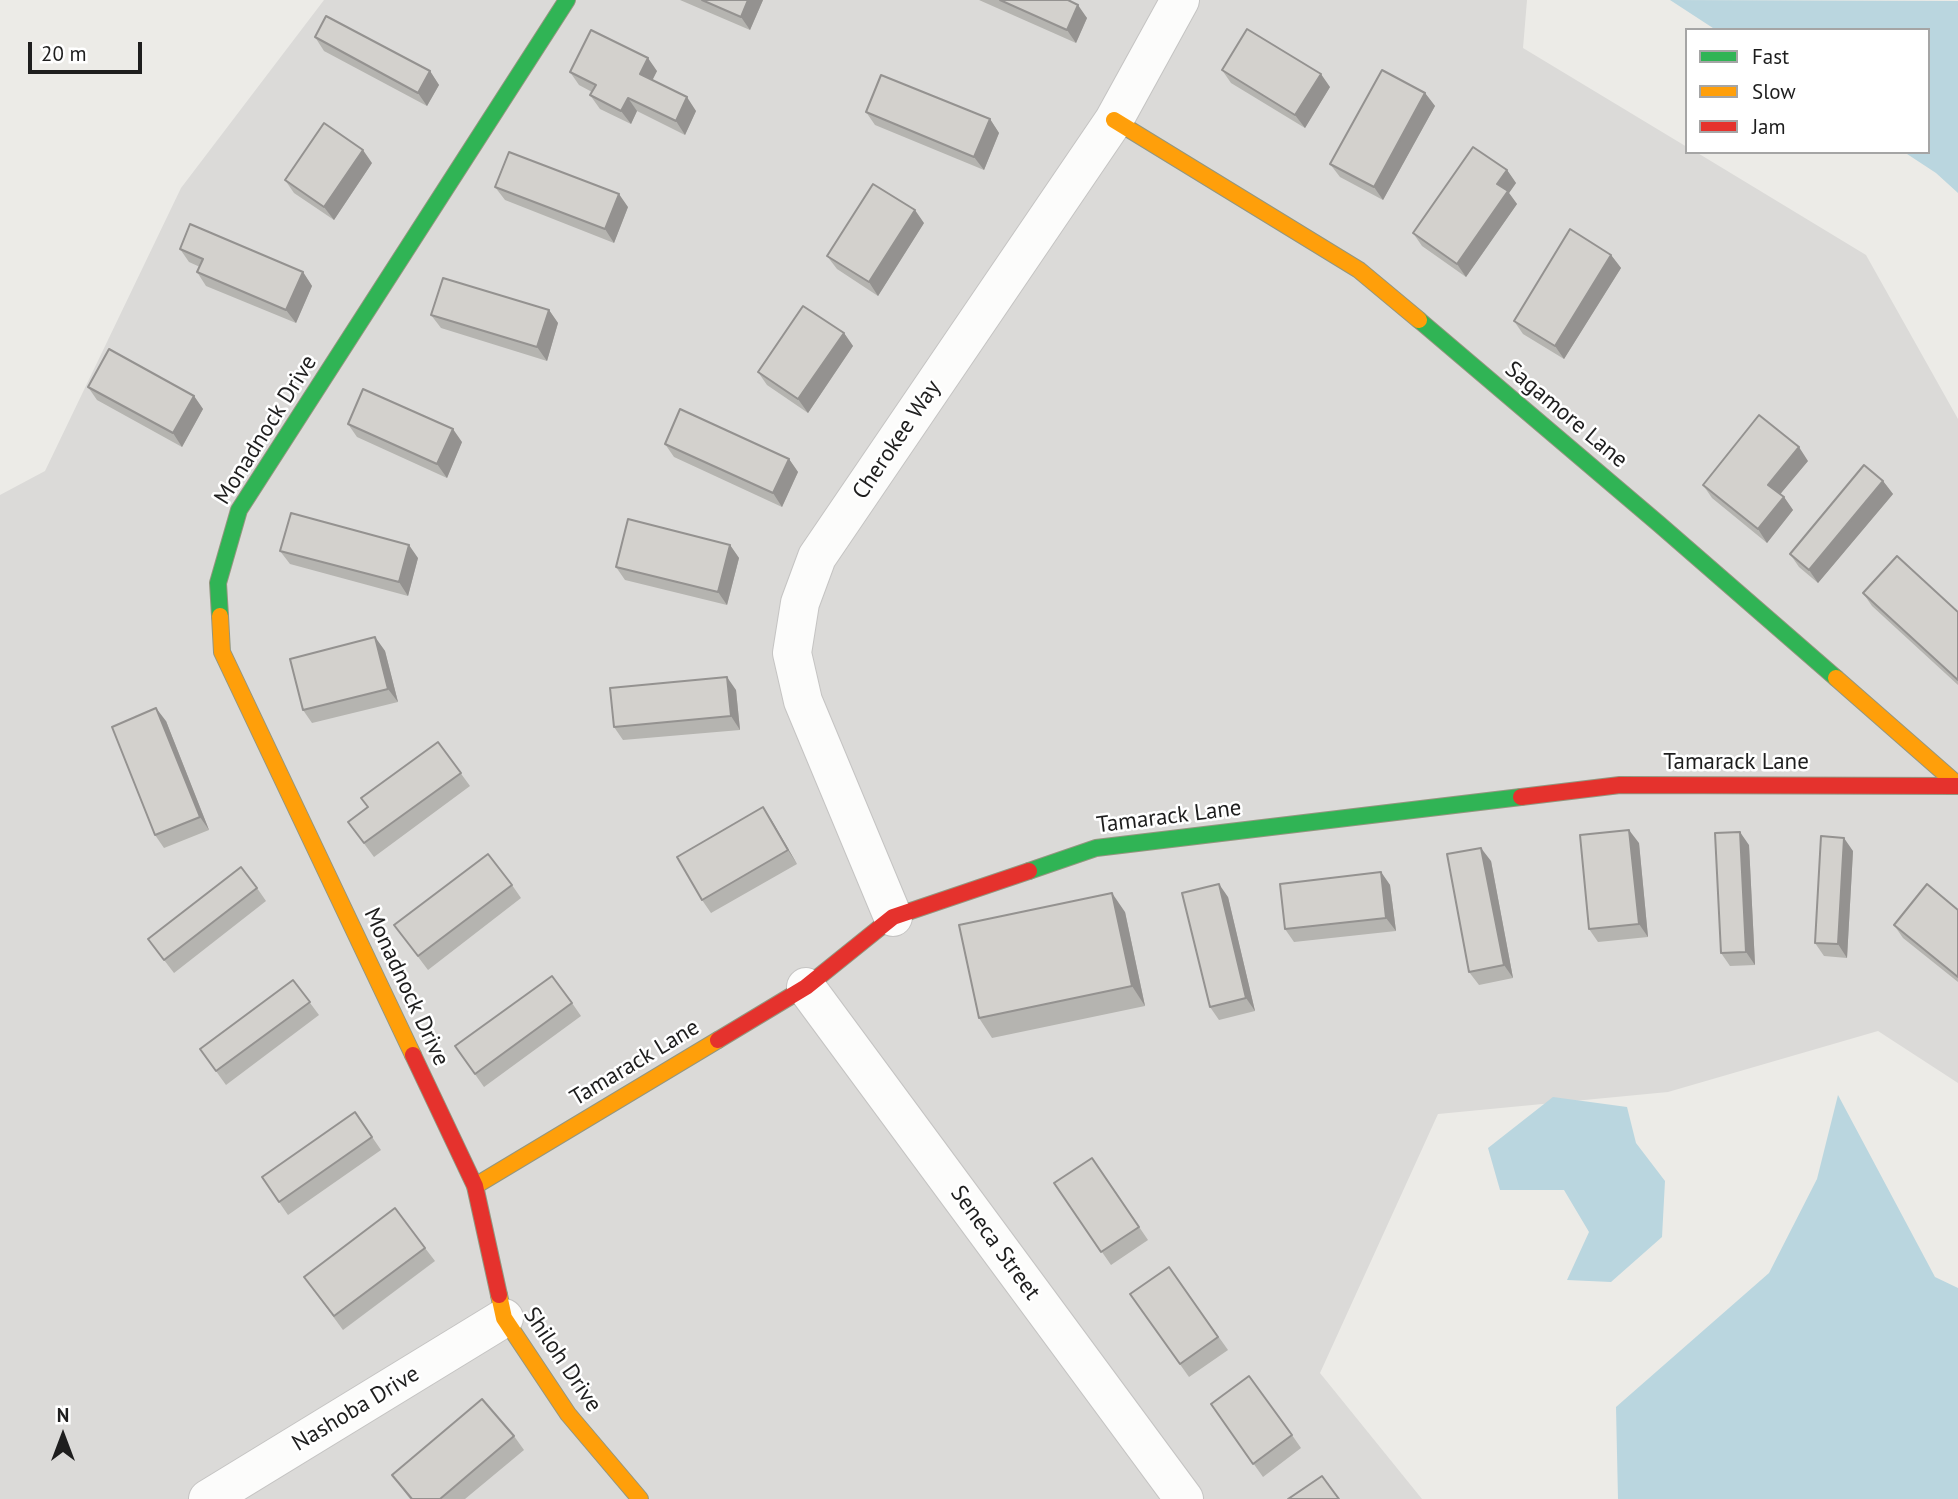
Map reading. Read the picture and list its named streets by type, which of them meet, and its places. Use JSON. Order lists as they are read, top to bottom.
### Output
{
  "streets": {
    "street": [
      "Sagamore Lane",
      "Monadnock Drive",
      "Cherokee Way",
      "Tamarack Lane",
      "Seneca Street",
      "Shiloh Drive",
      "Nashoba Drive"
    ]
  },
  "crossings": [
    ["Sagamore Lane", "Cherokee Way"],
    ["Sagamore Lane", "Tamarack Lane"],
    ["Monadnock Drive", "Tamarack Lane"],
    ["Monadnock Drive", "Shiloh Drive"],
    ["Cherokee Way", "Tamarack Lane"],
    ["Tamarack Lane", "Seneca Street"],
    ["Tamarack Lane", "Shiloh Drive"],
    ["Shiloh Drive", "Nashoba Drive"]
  ],
  "legend": ["Fast", "Slow", "Jam"],
  "scale_bar": "20 m",
  "north": "top"
}
